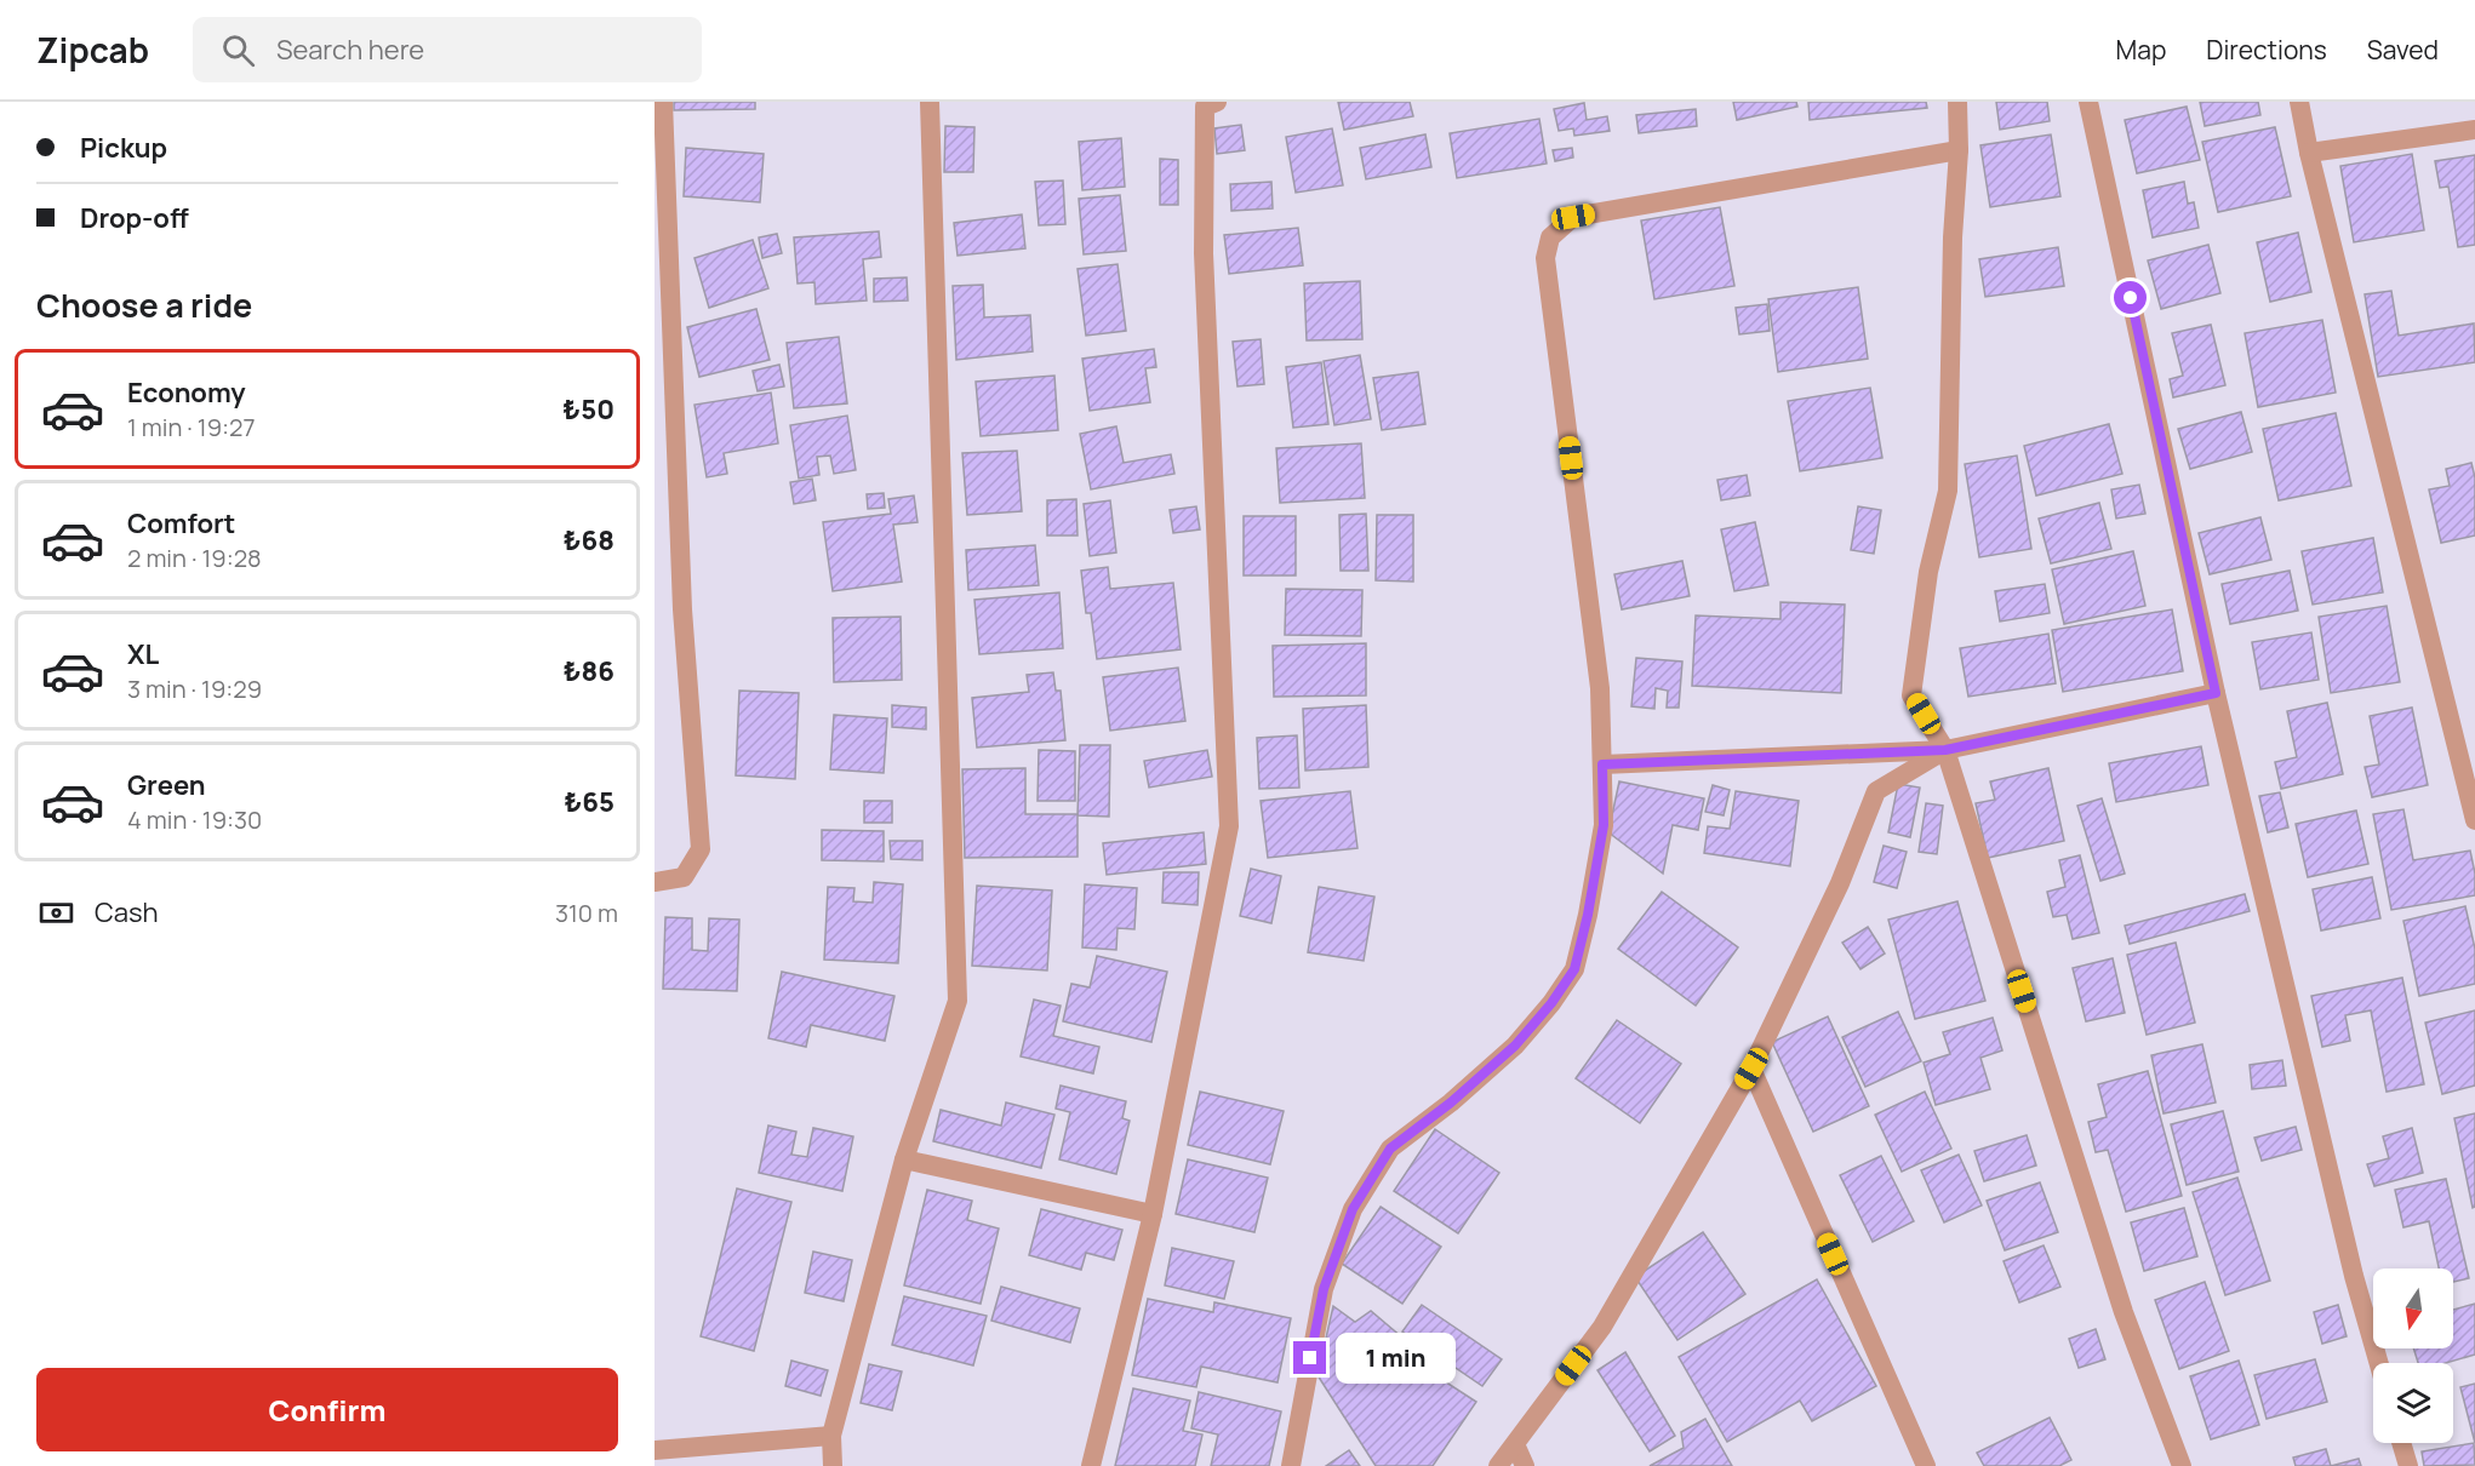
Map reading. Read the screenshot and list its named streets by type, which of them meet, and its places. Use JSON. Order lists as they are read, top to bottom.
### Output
{
  "north": "bottom",
  "page": {
    "header": "Zipcab",
    "search": "Search here",
    "nav": ["Map", "Directions", "Saved"],
    "banner": ["Pickup", "Drop-off"],
    "heading": "Choose a ride",
    "list": [
      {
        "name": "Economy",
        "note": "1 min · 19:27",
        "value": "₺50"
      },
      {
        "name": "Comfort",
        "note": "2 min · 19:28",
        "value": "₺68"
      },
      {
        "name": "XL",
        "note": "3 min · 19:29",
        "value": "₺86"
      },
      {
        "name": "Green",
        "note": "4 min · 19:30",
        "value": "₺65"
      }
    ],
    "pay": ["Cash", "310 m"],
    "bubble": "1 min",
    "buttons": "Confirm"
  }
}
